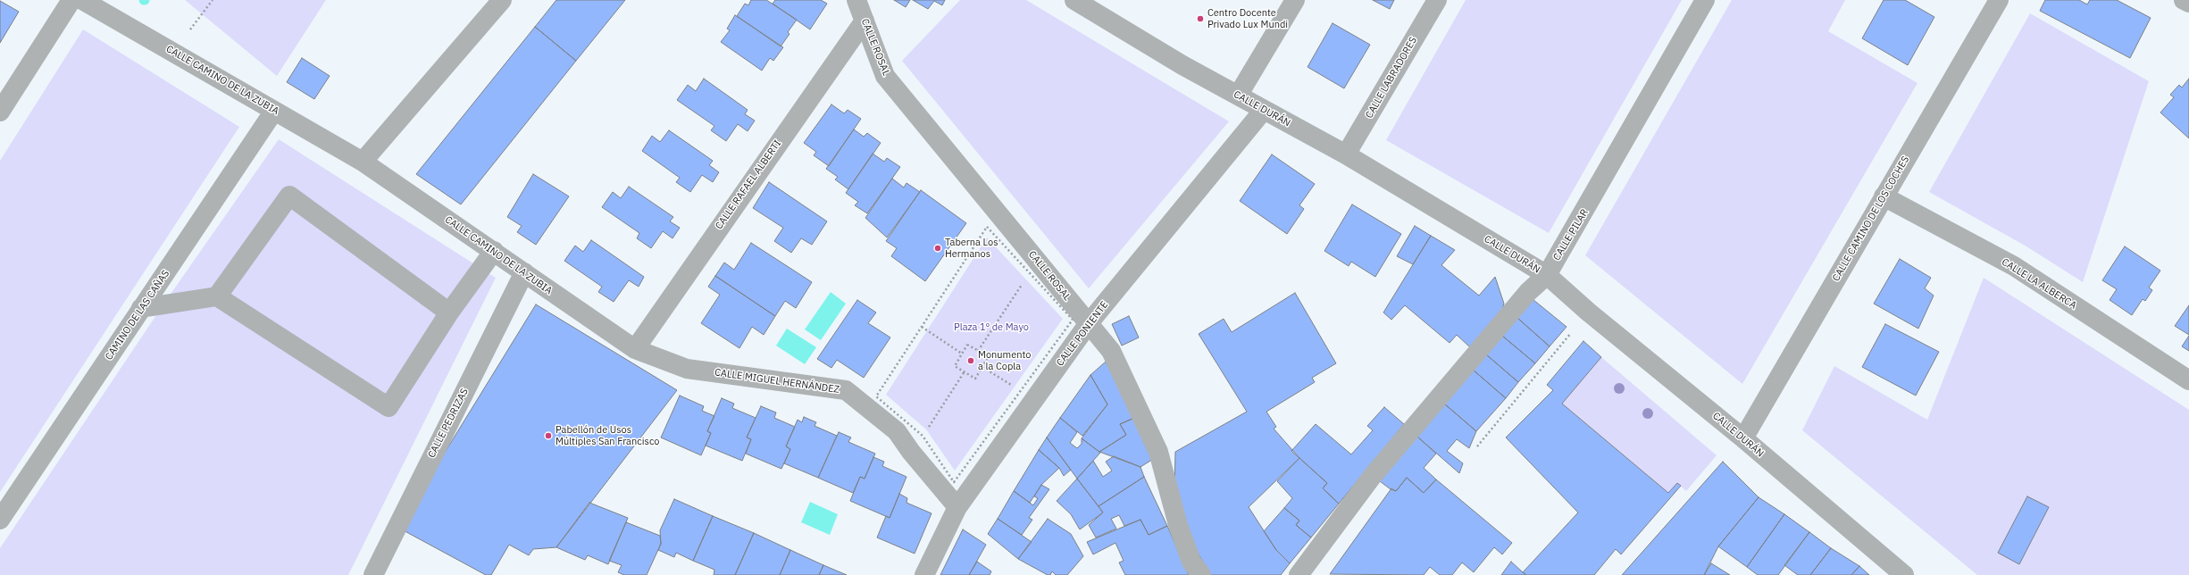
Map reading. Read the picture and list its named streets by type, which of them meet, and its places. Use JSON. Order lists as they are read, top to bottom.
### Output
{
  "streets": {
    "street": [
      "CALLE ROSAL",
      "CALLE LABRADORES",
      "CALLE CAMINO DE LA ZUBIA",
      "CALLE DURÁN",
      "CALLE RAFAEL ALBERTI",
      "CALLE CAMINO DE LOS COCHES",
      "CALLE PILAR",
      "CALLE LA ALBERCA",
      "CAMINO DE LAS CAÑAS",
      "CALLE PONIENTE",
      "CALLE MIGUEL HERNÁNDEZ",
      "CALLE PEDRIZAS"
    ]
  },
  "crossings": [
    ["CALLE ROSAL", "CALLE RAFAEL ALBERTI"],
    ["CALLE ROSAL", "CALLE PONIENTE"],
    ["CALLE LABRADORES", "CALLE DURÁN"],
    ["CALLE CAMINO DE LA ZUBIA", "CALLE RAFAEL ALBERTI"],
    ["CALLE CAMINO DE LA ZUBIA", "CAMINO DE LAS CAÑAS"],
    ["CALLE CAMINO DE LA ZUBIA", "CALLE MIGUEL HERNÁNDEZ"],
    ["CALLE CAMINO DE LA ZUBIA", "CALLE PEDRIZAS"],
    ["CALLE DURÁN", "CALLE CAMINO DE LOS COCHES"],
    ["CALLE DURÁN", "CALLE PILAR"],
    ["CALLE DURÁN", "CALLE PONIENTE"],
    ["CALLE RAFAEL ALBERTI", "CALLE MIGUEL HERNÁNDEZ"],
    ["CALLE CAMINO DE LOS COCHES", "CALLE LA ALBERCA"],
    ["CALLE PONIENTE", "CALLE MIGUEL HERNÁNDEZ"]
  ],
  "parks": ["Plaza 1º de Mayo"],
  "places": [
    "Centro Docente Privado Lux Mundi",
    "Taberna Los Hermanos",
    "Monumento a la Copla",
    "Pabellón de Usos Múltiples San Francisco"
  ]
}
